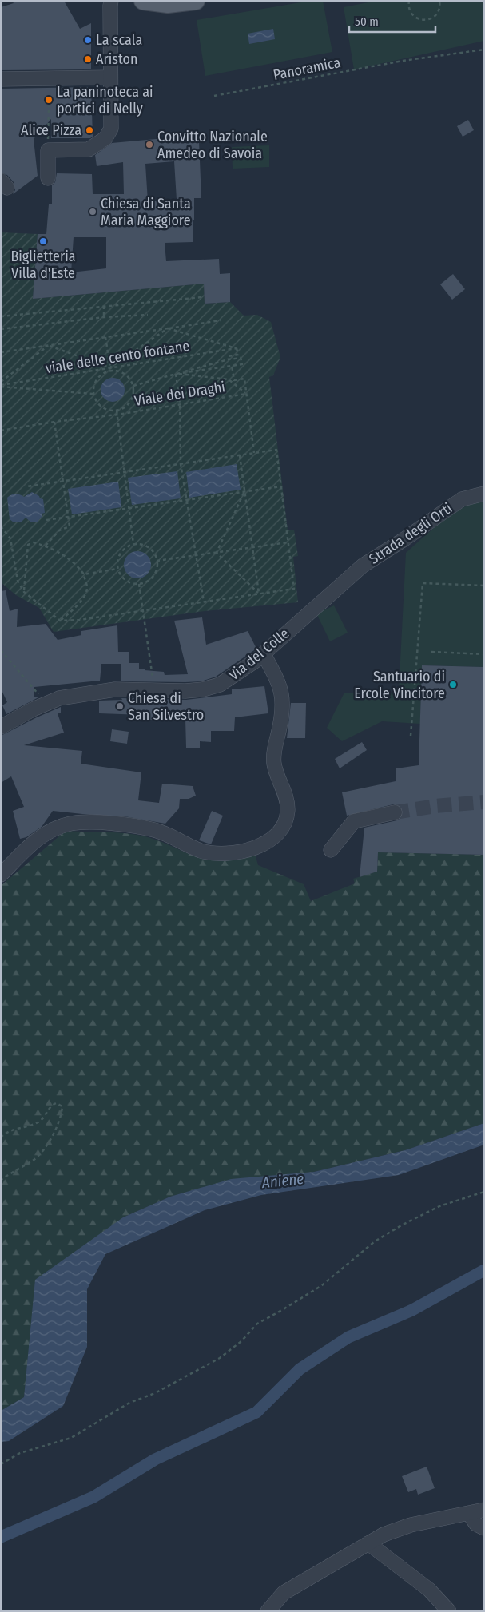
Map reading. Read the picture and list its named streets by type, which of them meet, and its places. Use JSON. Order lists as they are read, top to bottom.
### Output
{
  "streets": {
    "street": ["Strada degli Orti", "Via del Colle"],
    "path": ["Panoramica", "viale delle cento fontane", "Viale dei Draghi"]
  },
  "crossings": [
    ["Strada degli Orti", "Via del Colle"]
  ],
  "water": ["Aniene"],
  "places": [
    "La scala",
    "Ariston",
    "La paninoteca ai portici di Nelly",
    "Alice Pizza",
    "Convitto Nazionale Amedeo di Savoia",
    "Chiesa di Santa Maria Maggiore",
    "Biglietteria Villa d'Este",
    "Santuario di Ercole Vincitore",
    "Chiesa di San Silvestro"
  ],
  "scale_bar": "50 m"
}
